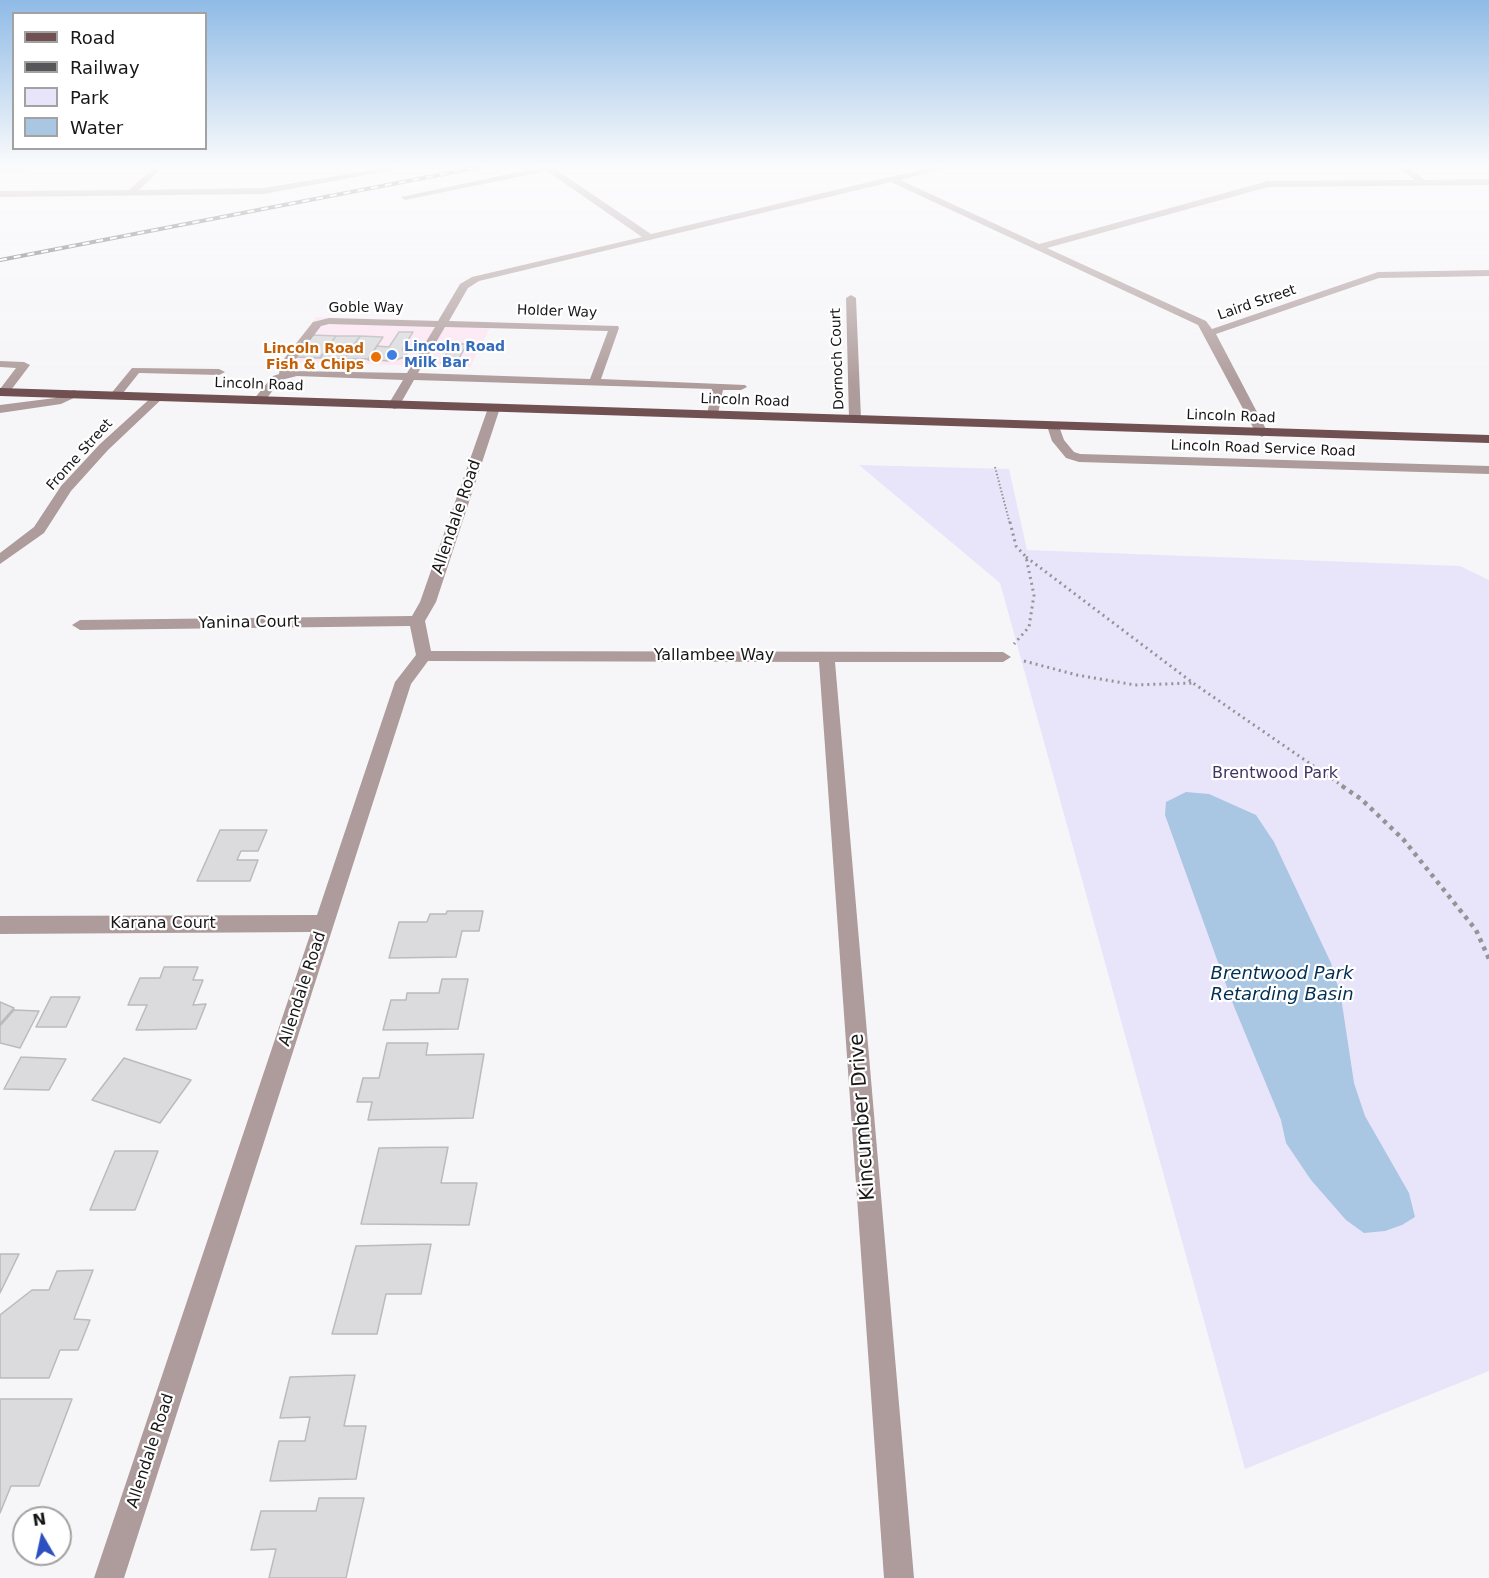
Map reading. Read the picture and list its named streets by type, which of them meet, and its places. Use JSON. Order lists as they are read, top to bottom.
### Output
{
  "streets": {
    "main road": ["Lincoln Road"],
    "street": [
      "Laird Street",
      "Goble Way",
      "Holder Way",
      "Dornoch Court",
      "Lincoln Road Service Road",
      "Frome Street",
      "Allendale Road",
      "Yanina Court",
      "Yallambee Way",
      "Karana Court",
      "Kincumber Drive"
    ]
  },
  "crossings": [
    ["Goble Way", "Holder Way"],
    ["Dornoch Court", "Lincoln Road"],
    ["Lincoln Road", "Lincoln Road Service Road"],
    ["Lincoln Road", "Frome Street"],
    ["Lincoln Road", "Allendale Road"],
    ["Allendale Road", "Yanina Court"],
    ["Allendale Road", "Yallambee Way"],
    ["Allendale Road", "Karana Court"],
    ["Yallambee Way", "Kincumber Drive"]
  ],
  "water": ["Brentwood Park Retarding Basin"],
  "parks": ["Brentwood Park"],
  "places": ["Lincoln Road Milk Bar", "Lincoln Road Fish & Chips"],
  "legend": [
    "Road",
    "Railway",
    "Park",
    "Water"
  ],
  "north": "top"
}
